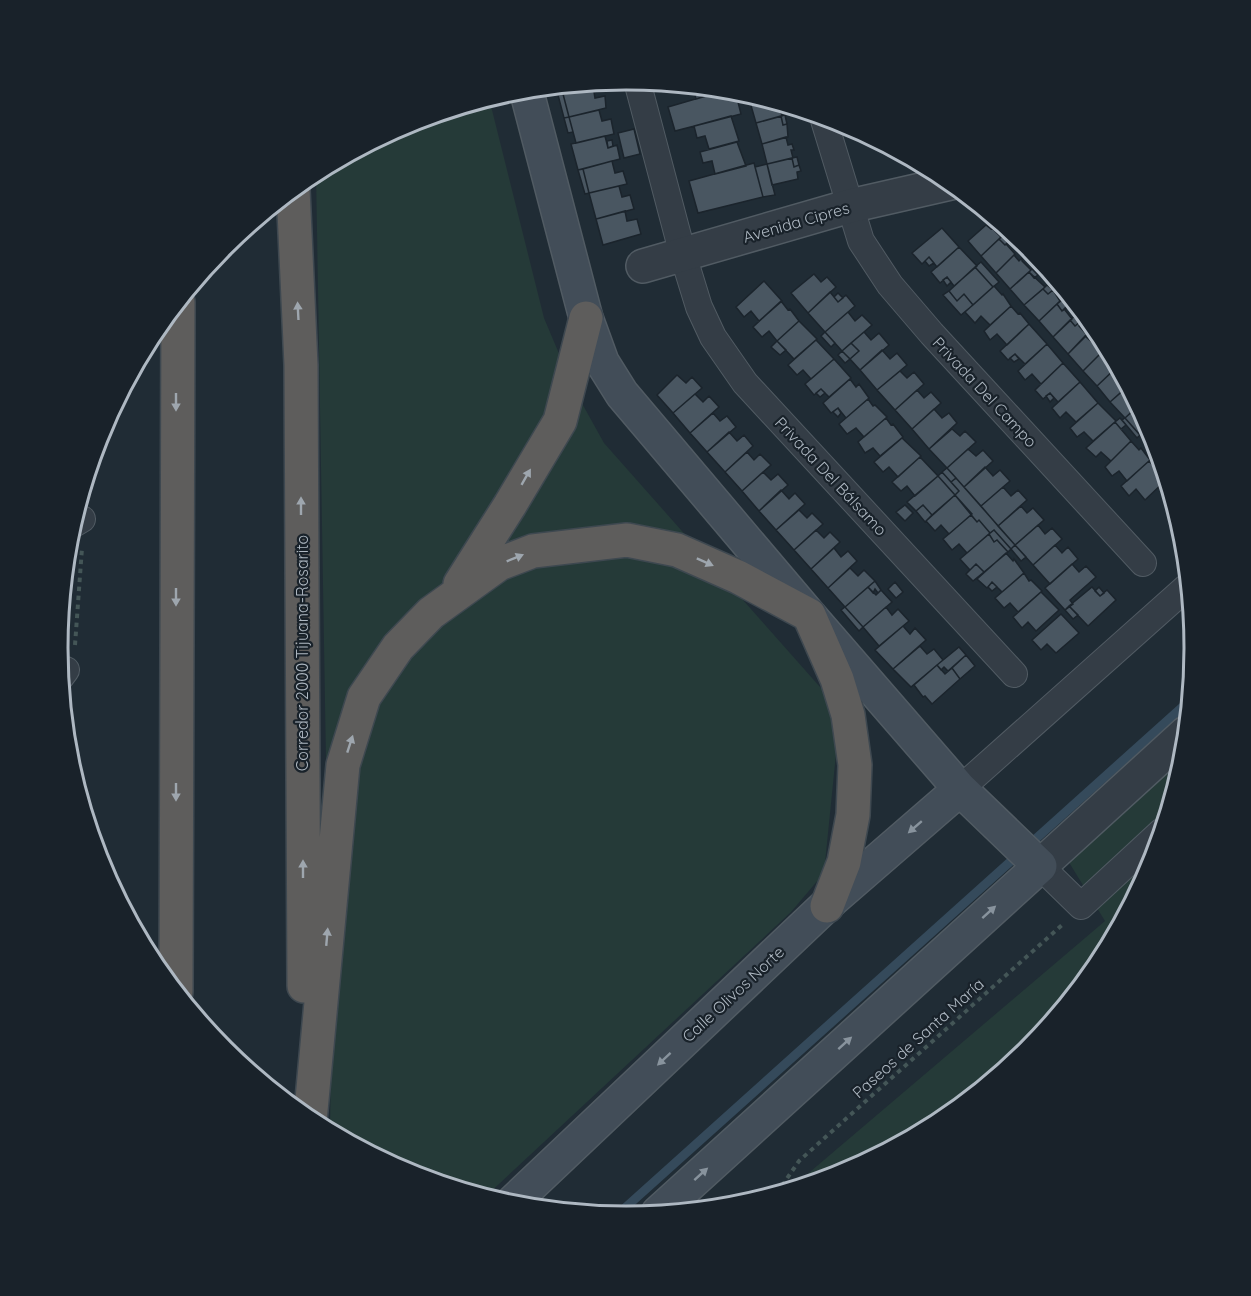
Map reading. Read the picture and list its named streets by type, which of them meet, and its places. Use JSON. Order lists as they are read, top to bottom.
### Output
{
  "streets": {
    "highway": ["Corredor 2000 Tijuana-Rosarito"],
    "main road": ["Calle Olivos Norte"],
    "street": ["Avenida Cipres", "Privada Del Campo", "Privada Del Bálsamo"],
    "path": ["Paseos de Santa María"]
  },
  "crossings": [
    ["Avenida Cipres", "Privada Del Campo"],
    ["Avenida Cipres", "Privada Del Bálsamo"]
  ]
}
